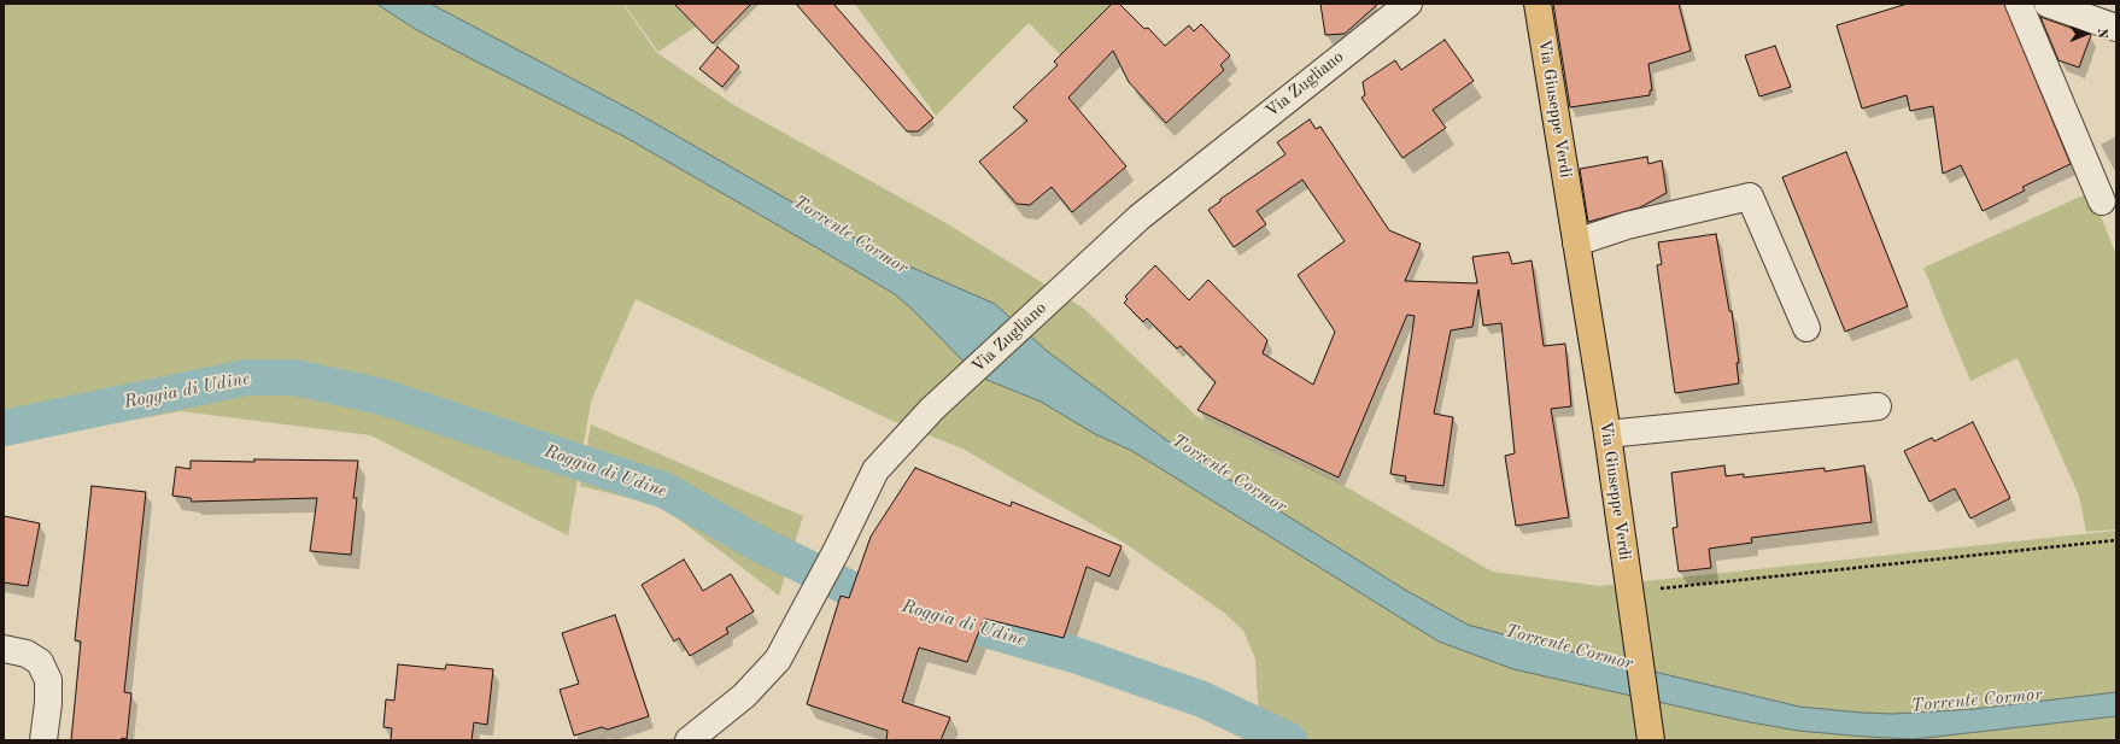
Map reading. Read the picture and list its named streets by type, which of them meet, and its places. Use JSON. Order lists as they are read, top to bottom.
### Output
{
  "streets": {
    "main road": ["Via Giuseppe Verdi"],
    "street": ["Via Zugliano"]
  },
  "water": ["Torrente Cormor", "Roggia di Udine"],
  "north": "right"
}
